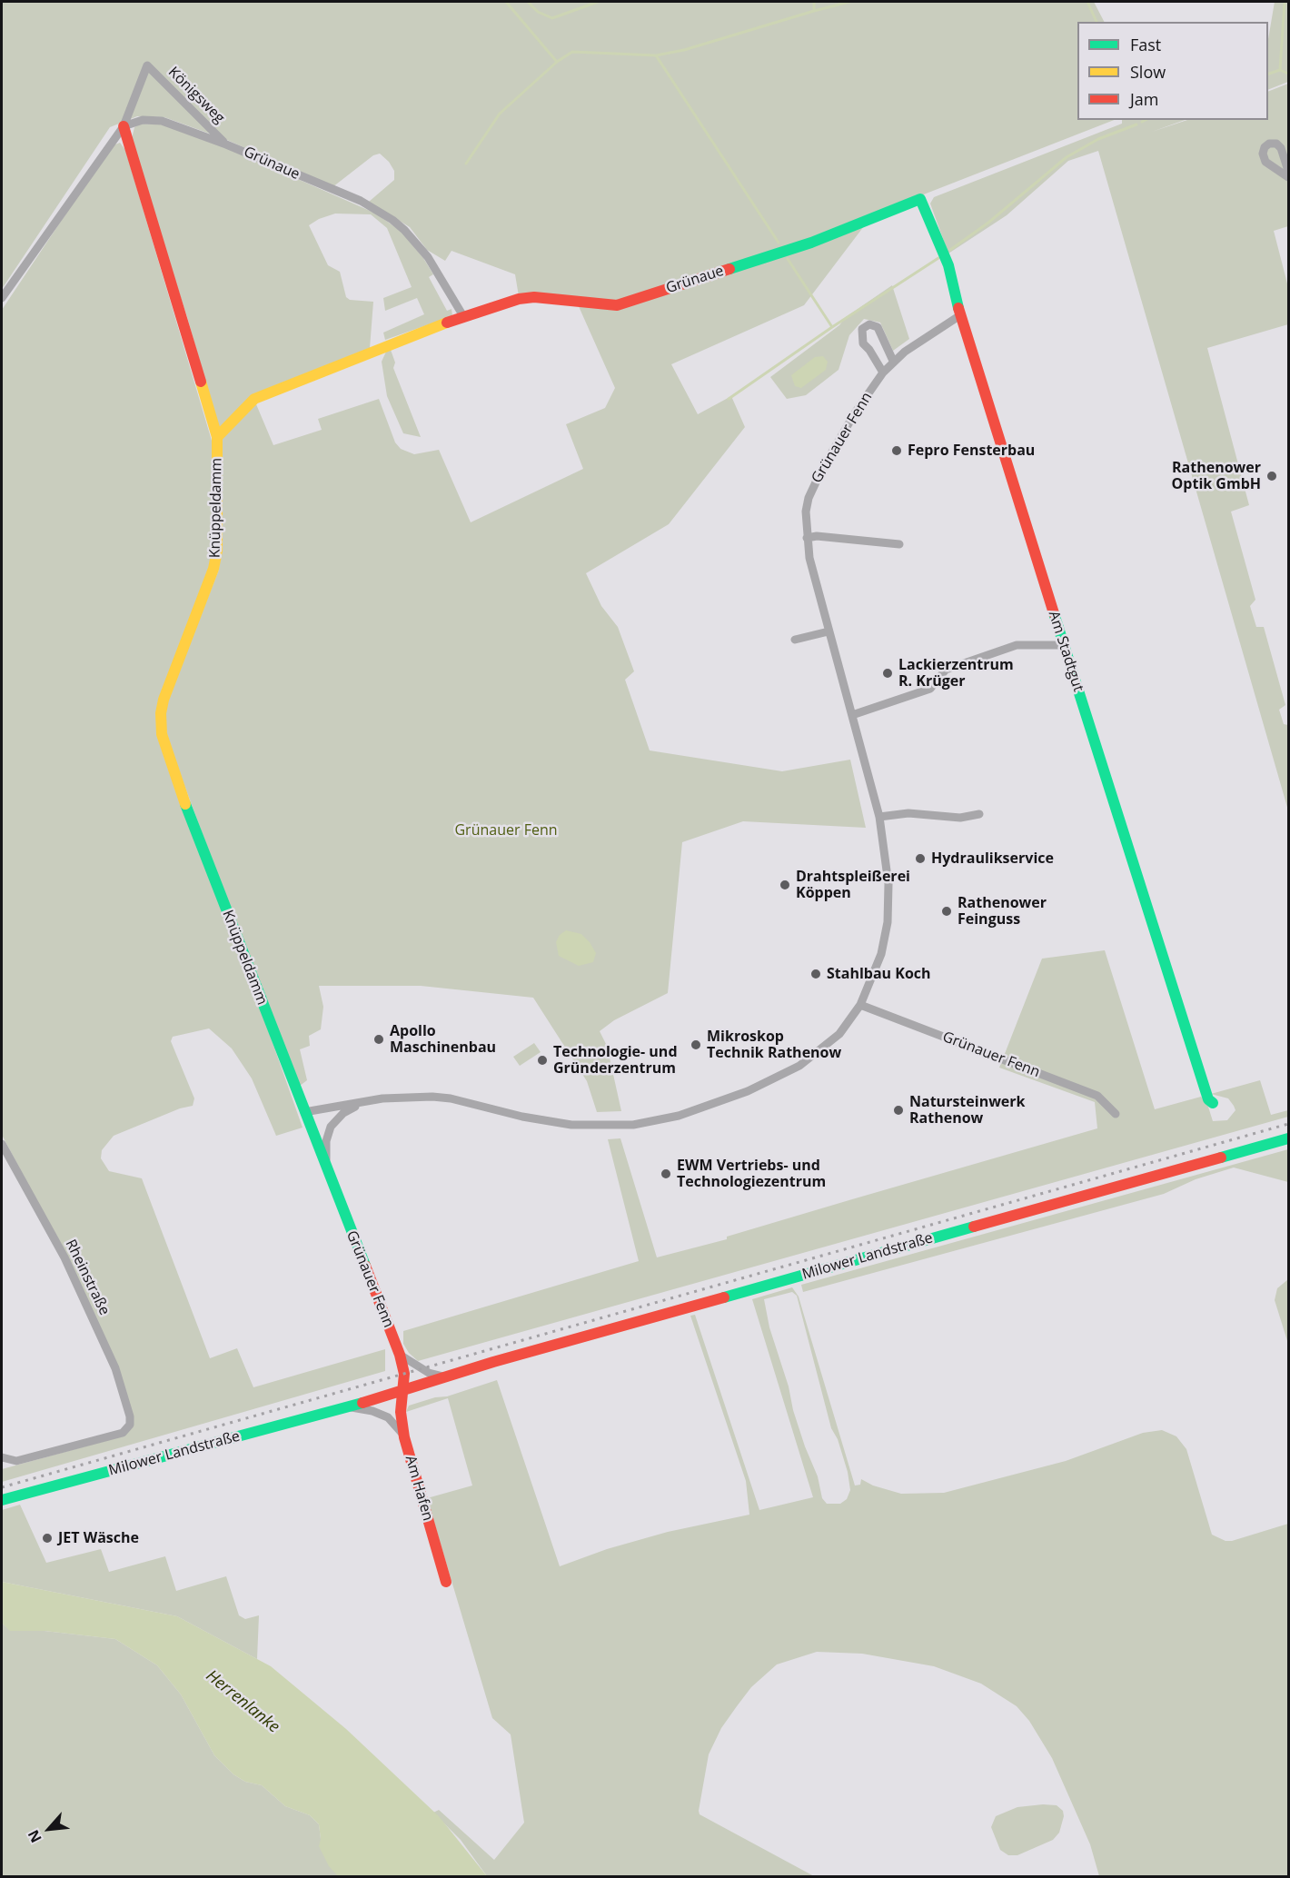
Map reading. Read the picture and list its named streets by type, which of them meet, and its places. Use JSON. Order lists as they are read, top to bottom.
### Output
{
  "streets": {
    "street": [
      "Königsweg",
      "Grünaue",
      "Grünauer Fenn",
      "Knüppeldamm",
      "Am Stadtgut",
      "Milower Landstraße",
      "Rheinstraße",
      "Am Hafen"
    ]
  },
  "crossings": [
    ["Königsweg", "Grünaue"],
    ["Königsweg", "Knüppeldamm"],
    ["Grünaue", "Knüppeldamm"],
    ["Grünaue", "Am Stadtgut"],
    ["Grünauer Fenn", "Knüppeldamm"],
    ["Grünauer Fenn", "Am Stadtgut"],
    ["Grünauer Fenn", "Milower Landstraße"],
    ["Grünauer Fenn", "Am Hafen"],
    ["Milower Landstraße", "Am Hafen"]
  ],
  "water": ["Herrenlanke"],
  "parks": ["Grünauer Fenn"],
  "places": [
    "Fepro Fensterbau",
    "Rathenower Optik GmbH",
    "Lackierzentrum R. Krüger",
    "Hydraulikservice",
    "Drahtspleißerei Köppen",
    "Rathenower Feinguss",
    "Stahlbau Koch",
    "Apollo Maschinenbau",
    "Mikroskop Technik Rathenow",
    "Technologie- und Gründerzentrum",
    "Natursteinwerk Rathenow",
    "EWM Vertriebs- und Technologiezentrum",
    "JET Wäsche"
  ],
  "legend": ["Fast", "Slow", "Jam"],
  "north": "bottom left"
}
